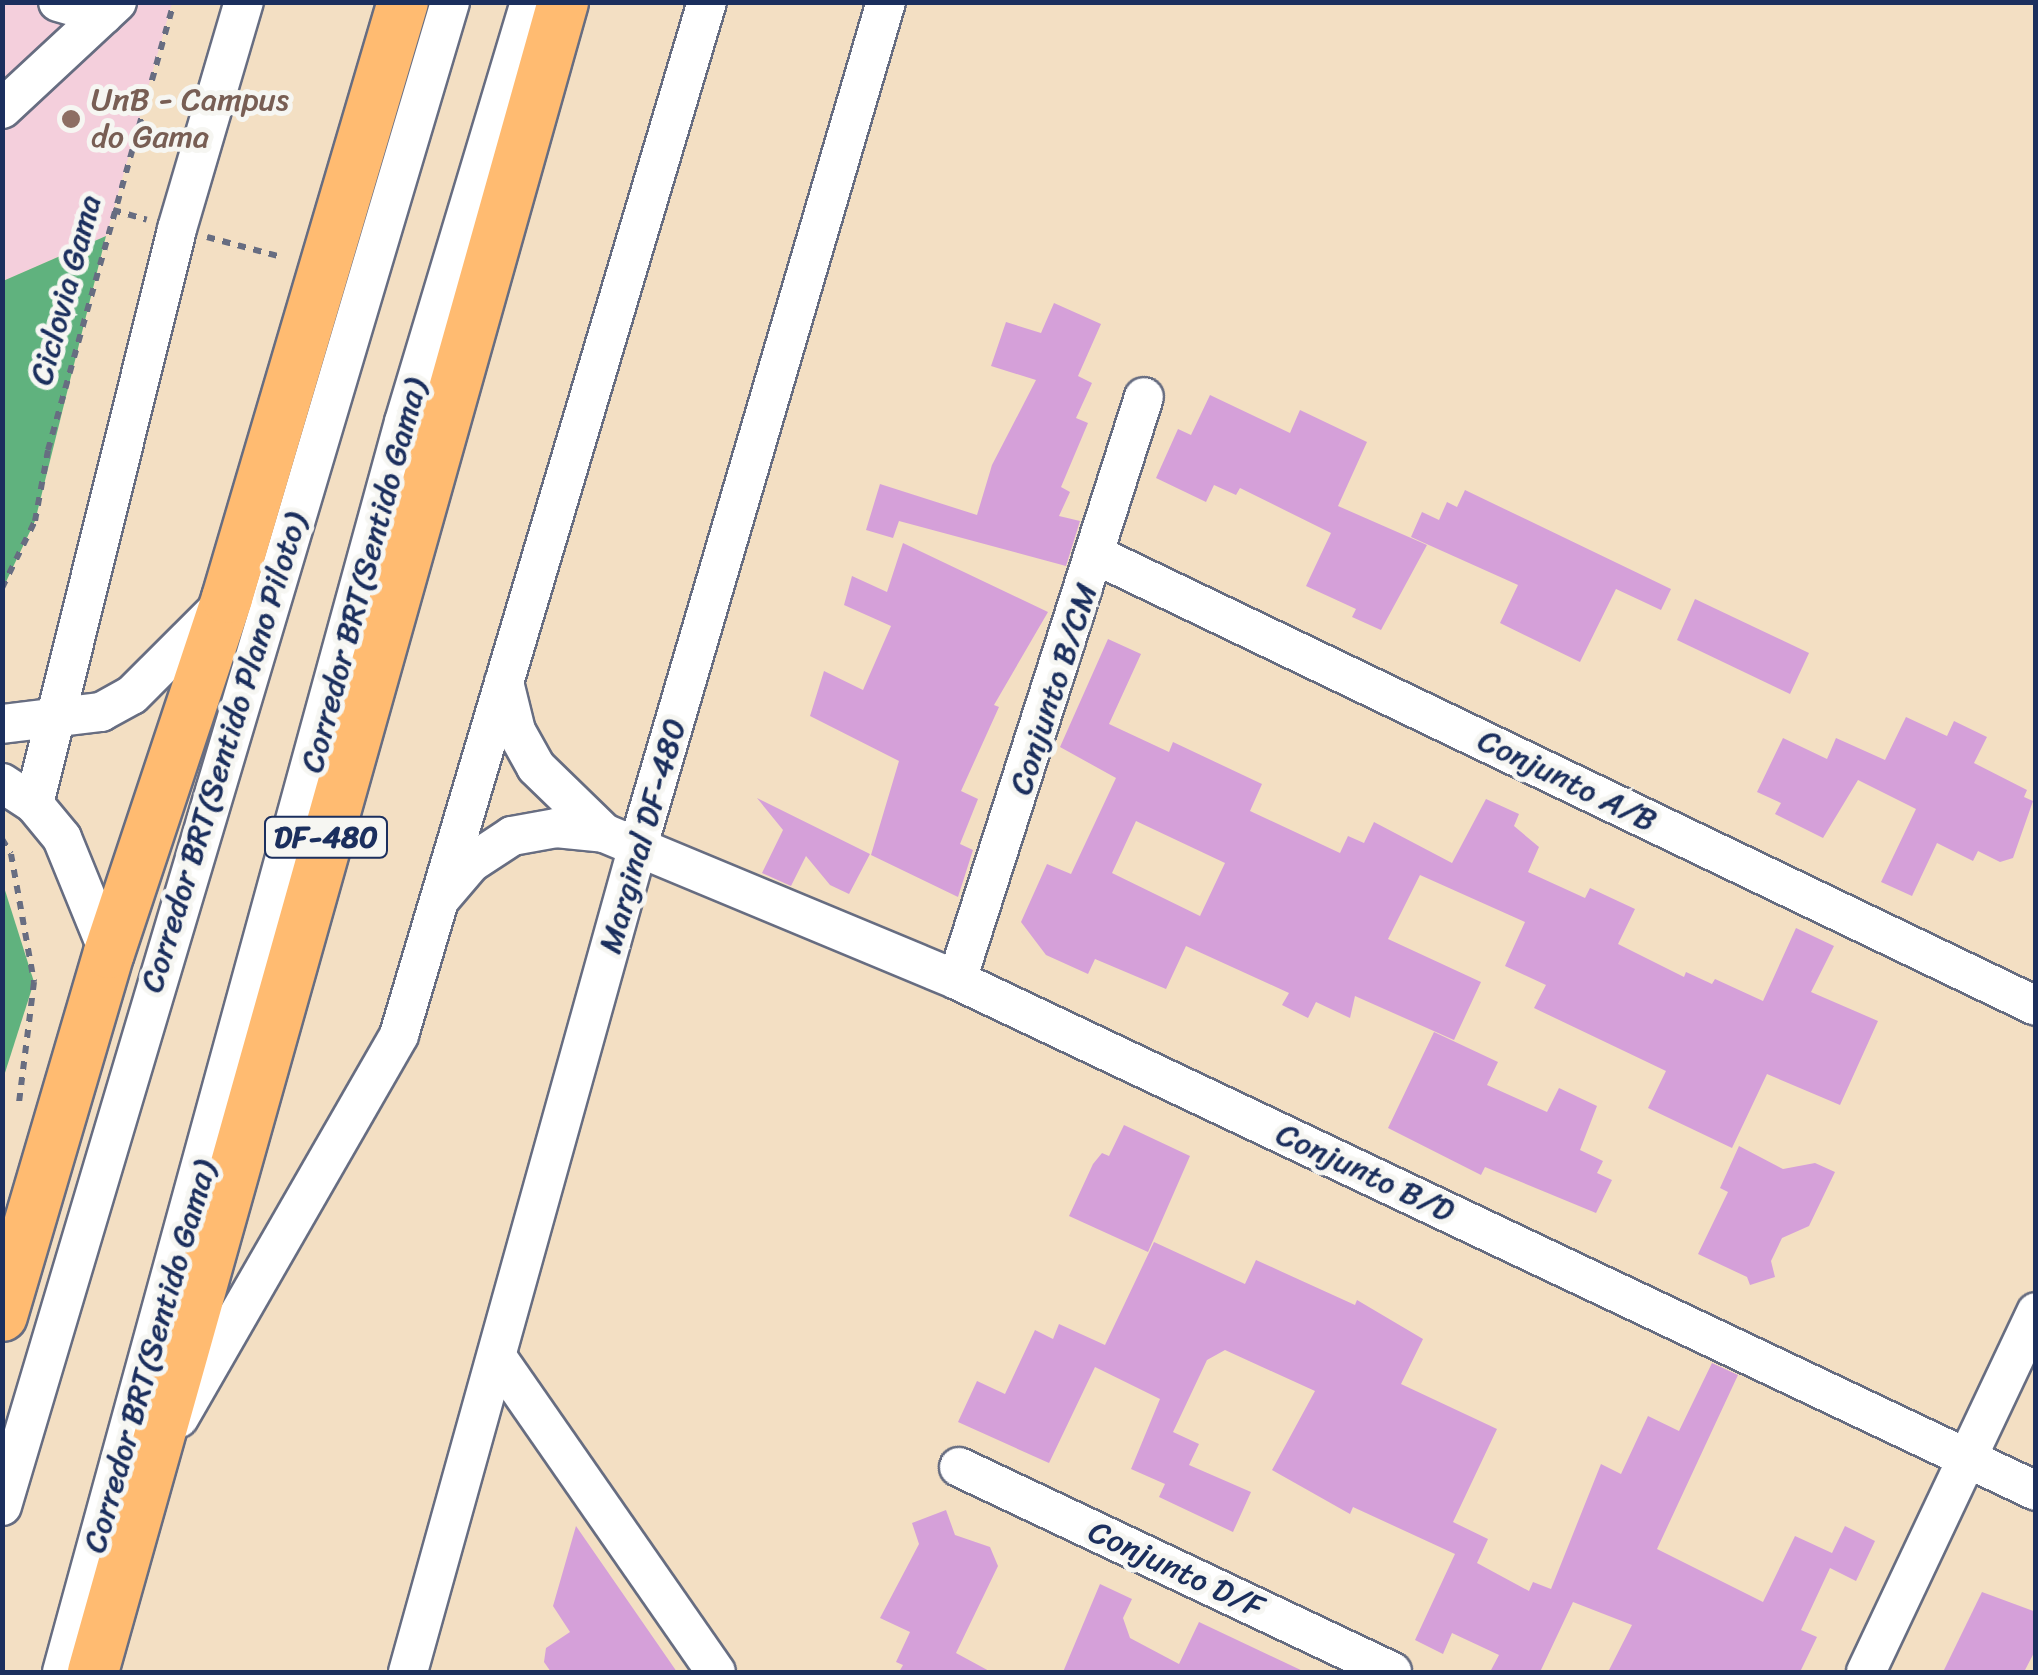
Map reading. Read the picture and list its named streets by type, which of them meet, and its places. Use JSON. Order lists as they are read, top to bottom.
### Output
{
  "streets": {
    "main road": ["DF-480"],
    "street": [
      "Corredor BRT(Sentido Gama)",
      "Conjunto B/CM",
      "Corredor BRT(Sentido Plano Piloto)",
      "Conjunto A/B",
      "Marginal DF-480",
      "Conjunto B/D",
      "Conjunto D/F"
    ],
    "path": ["Ciclovia Gama"]
  },
  "crossings": [
    ["Conjunto B/CM", "Conjunto A/B"],
    ["Conjunto B/CM", "Conjunto B/D"],
    ["Marginal DF-480", "Conjunto B/D"]
  ],
  "places": ["UnB - Campus do Gama"]
}
